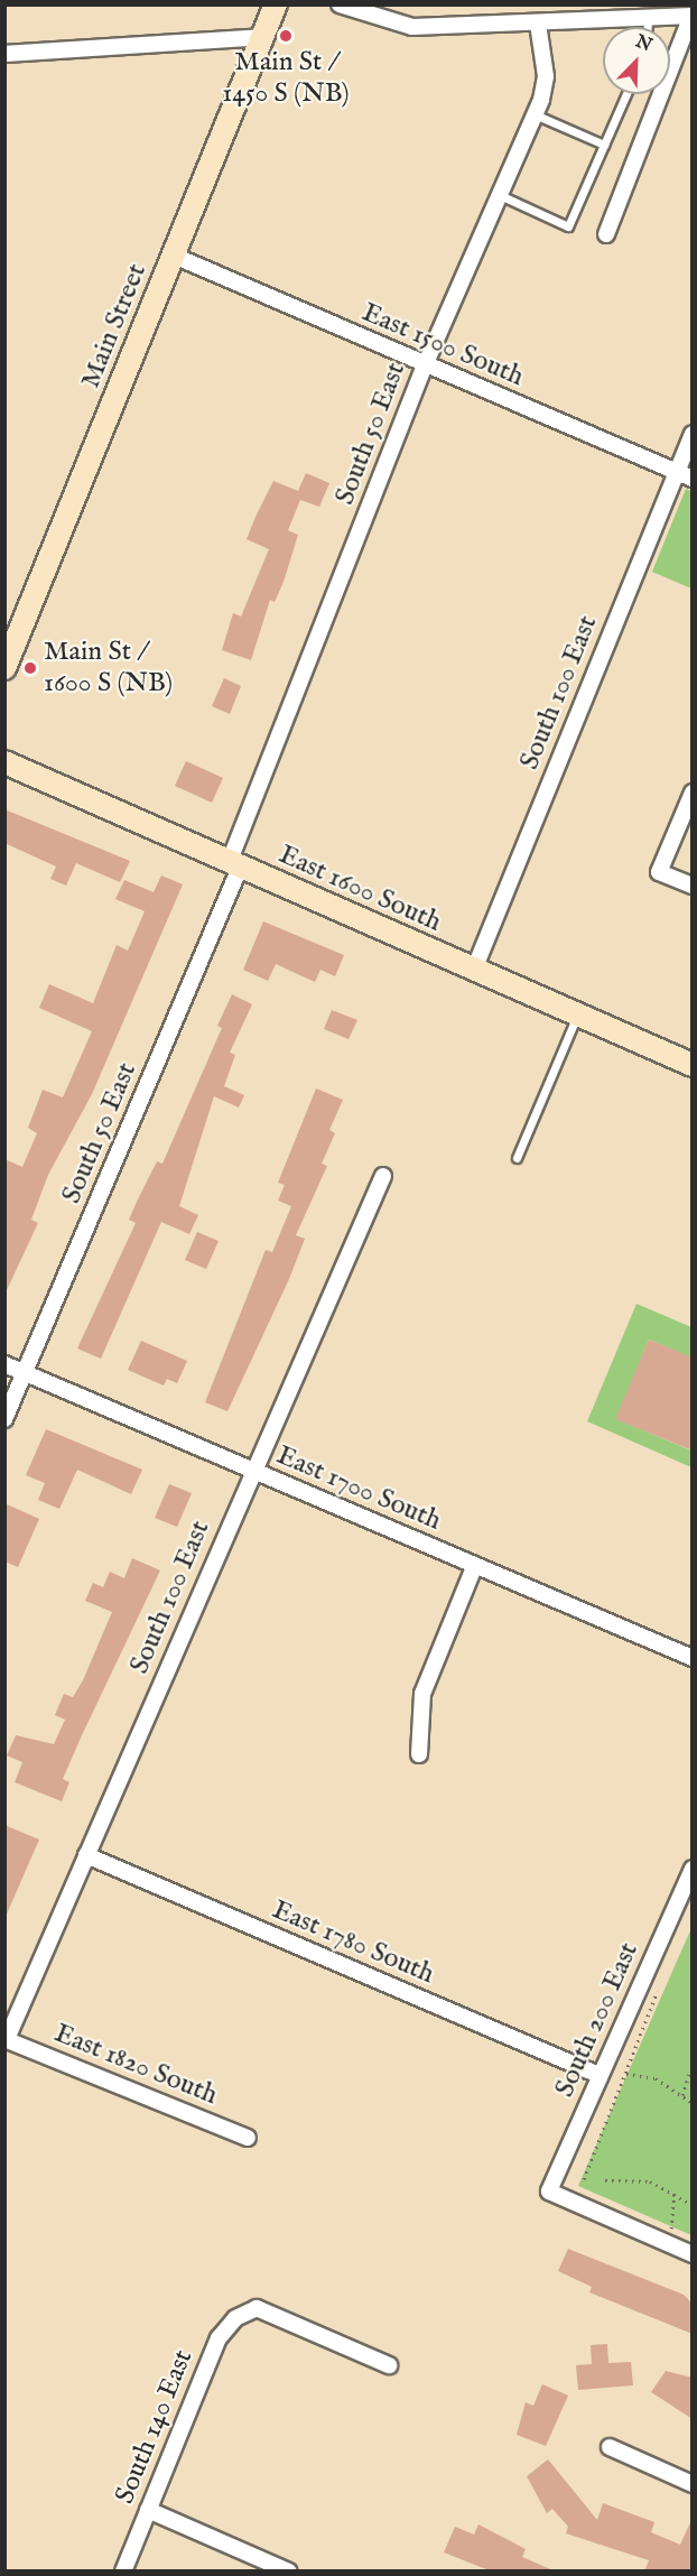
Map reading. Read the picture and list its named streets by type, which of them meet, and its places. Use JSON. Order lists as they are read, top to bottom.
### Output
{
  "streets": {
    "street": [
      "Main Street",
      "East 1500 South",
      "South 50 East",
      "South 100 East",
      "East 1600 South",
      "East 1700 South",
      "East 1780 South",
      "South 200 East",
      "East 1820 South",
      "South 140 East"
    ]
  },
  "crossings": [
    ["Main Street", "East 1500 South"],
    ["East 1500 South", "South 50 East"],
    ["East 1500 South", "South 100 East"],
    ["South 50 East", "East 1600 South"],
    ["South 50 East", "East 1700 South"],
    ["South 100 East", "East 1600 South"],
    ["South 100 East", "East 1700 South"],
    ["South 100 East", "East 1780 South"],
    ["South 100 East", "East 1820 South"],
    ["East 1780 South", "South 200 East"]
  ],
  "places": ["Main St / 1450 S (NB)", "Main St / 1600 S (NB)"],
  "north": "top right"
}
